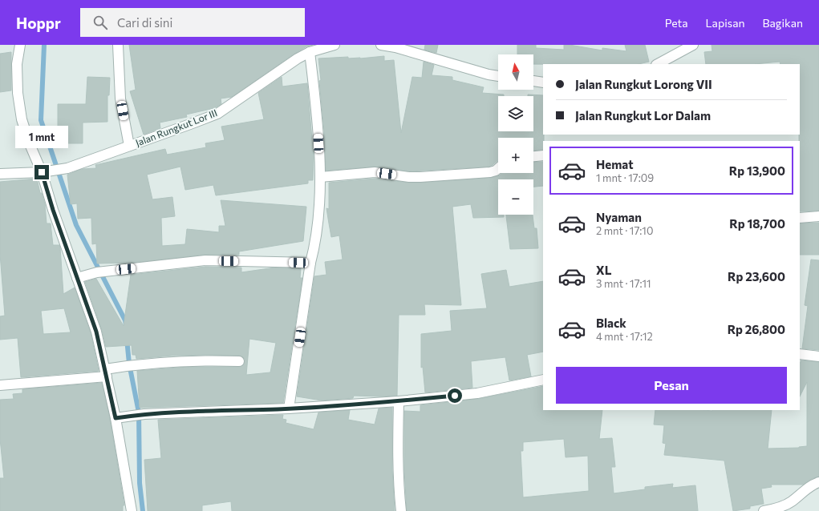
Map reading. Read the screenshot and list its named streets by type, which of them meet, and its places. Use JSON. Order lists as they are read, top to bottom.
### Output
{
  "streets": {
    "street": ["Jalan Rungkut Lor III"]
  },
  "north": "top",
  "page": {
    "header": "Hoppr",
    "search": "Cari di sini",
    "nav": ["Peta", "Lapisan", "Bagikan"],
    "map_buttons": ["+", "−"],
    "banner": ["Jalan Rungkut Lorong VII", "Jalan Rungkut Lor Dalam"],
    "bubble": "1 mnt",
    "list": [
      {
        "name": "Hemat",
        "note": "1 mnt · 17:09",
        "value": "Rp 13,900"
      },
      {
        "name": "Nyaman",
        "note": "2 mnt · 17:10",
        "value": "Rp 18,700"
      },
      {
        "name": "XL",
        "note": "3 mnt · 17:11",
        "value": "Rp 23,600"
      },
      {
        "name": "Black",
        "note": "4 mnt · 17:12",
        "value": "Rp 26,800"
      }
    ],
    "buttons": "Pesan"
  }
}
